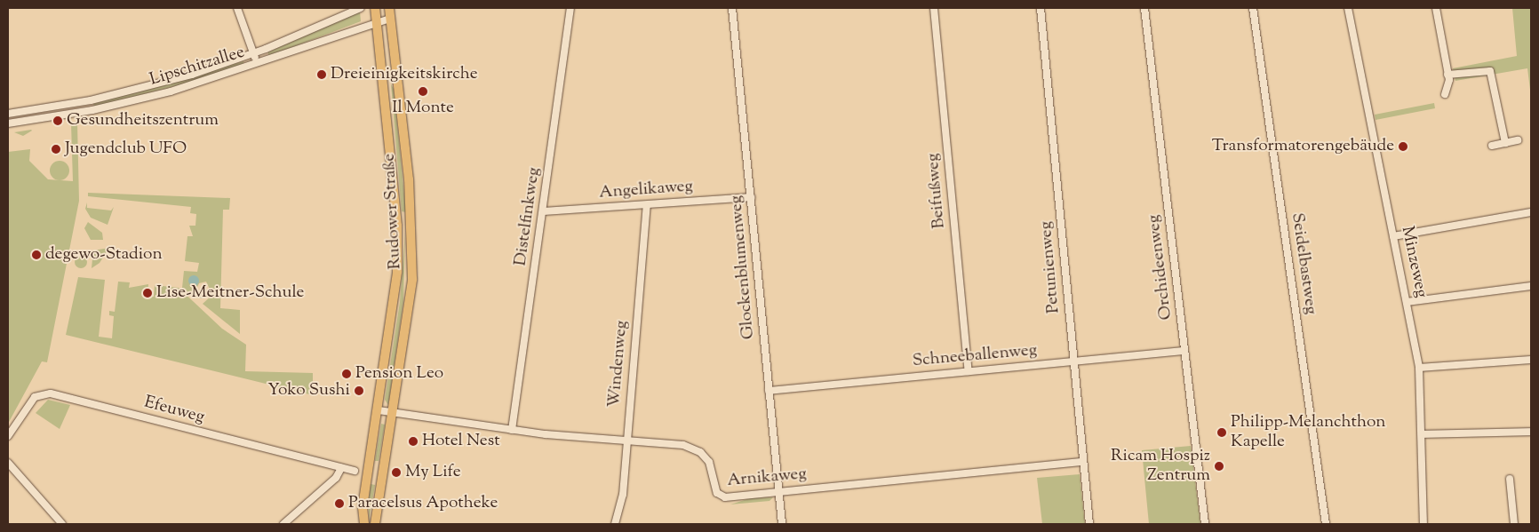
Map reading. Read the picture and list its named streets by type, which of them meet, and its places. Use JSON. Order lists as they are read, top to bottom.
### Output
{
  "streets": {
    "main road": ["Rudower Straße"],
    "street": [
      "Lipschitzallee",
      "Angelikaweg",
      "Beifußweg",
      "Distelfinkweg",
      "Minzeweg",
      "Seidelbastweg",
      "Glockenblumenweg",
      "Petunienweg",
      "Orchideenweg",
      "Schneeballenweg",
      "Windenweg",
      "Efeuweg",
      "Arnikaweg"
    ]
  },
  "crossings": [
    ["Lipschitzallee", "Rudower Straße"],
    ["Angelikaweg", "Distelfinkweg"],
    ["Angelikaweg", "Glockenblumenweg"],
    ["Angelikaweg", "Windenweg"],
    ["Beifußweg", "Schneeballenweg"],
    ["Rudower Straße", "Arnikaweg"],
    ["Distelfinkweg", "Arnikaweg"],
    ["Glockenblumenweg", "Schneeballenweg"],
    ["Glockenblumenweg", "Arnikaweg"],
    ["Petunienweg", "Schneeballenweg"],
    ["Petunienweg", "Arnikaweg"],
    ["Orchideenweg", "Schneeballenweg"],
    ["Windenweg", "Arnikaweg"]
  ],
  "places": [
    "Dreieinigkeitskirche",
    "Il Monte",
    "Gesundheitszentrum",
    "Transformatorengebäude",
    "Jugendclub UFO",
    "degewo-Stadion",
    "Lise-Meitner-Schule",
    "Pension Leo",
    "Yoko Sushi",
    "Philipp-Melanchthon Kapelle",
    "Hotel Nest",
    "Ricam Hospiz Zentrum",
    "My Life",
    "Paracelsus Apotheke"
  ]
}
